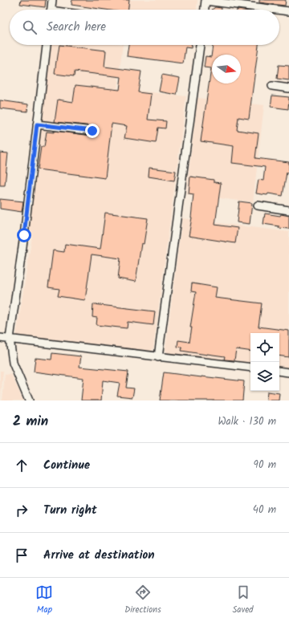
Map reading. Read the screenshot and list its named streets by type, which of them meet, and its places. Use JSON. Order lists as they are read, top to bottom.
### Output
{
  "north": "right",
  "page": {
    "search": "Search here",
    "heading": ["2 min", "Walk · 130 m"],
    "list": [
      ["Continue", "90 m"],
      ["Turn right", "40 m"],
      "Arrive at destination"
    ],
    "nav": ["Map", "Directions", "Saved"]
  }
}
